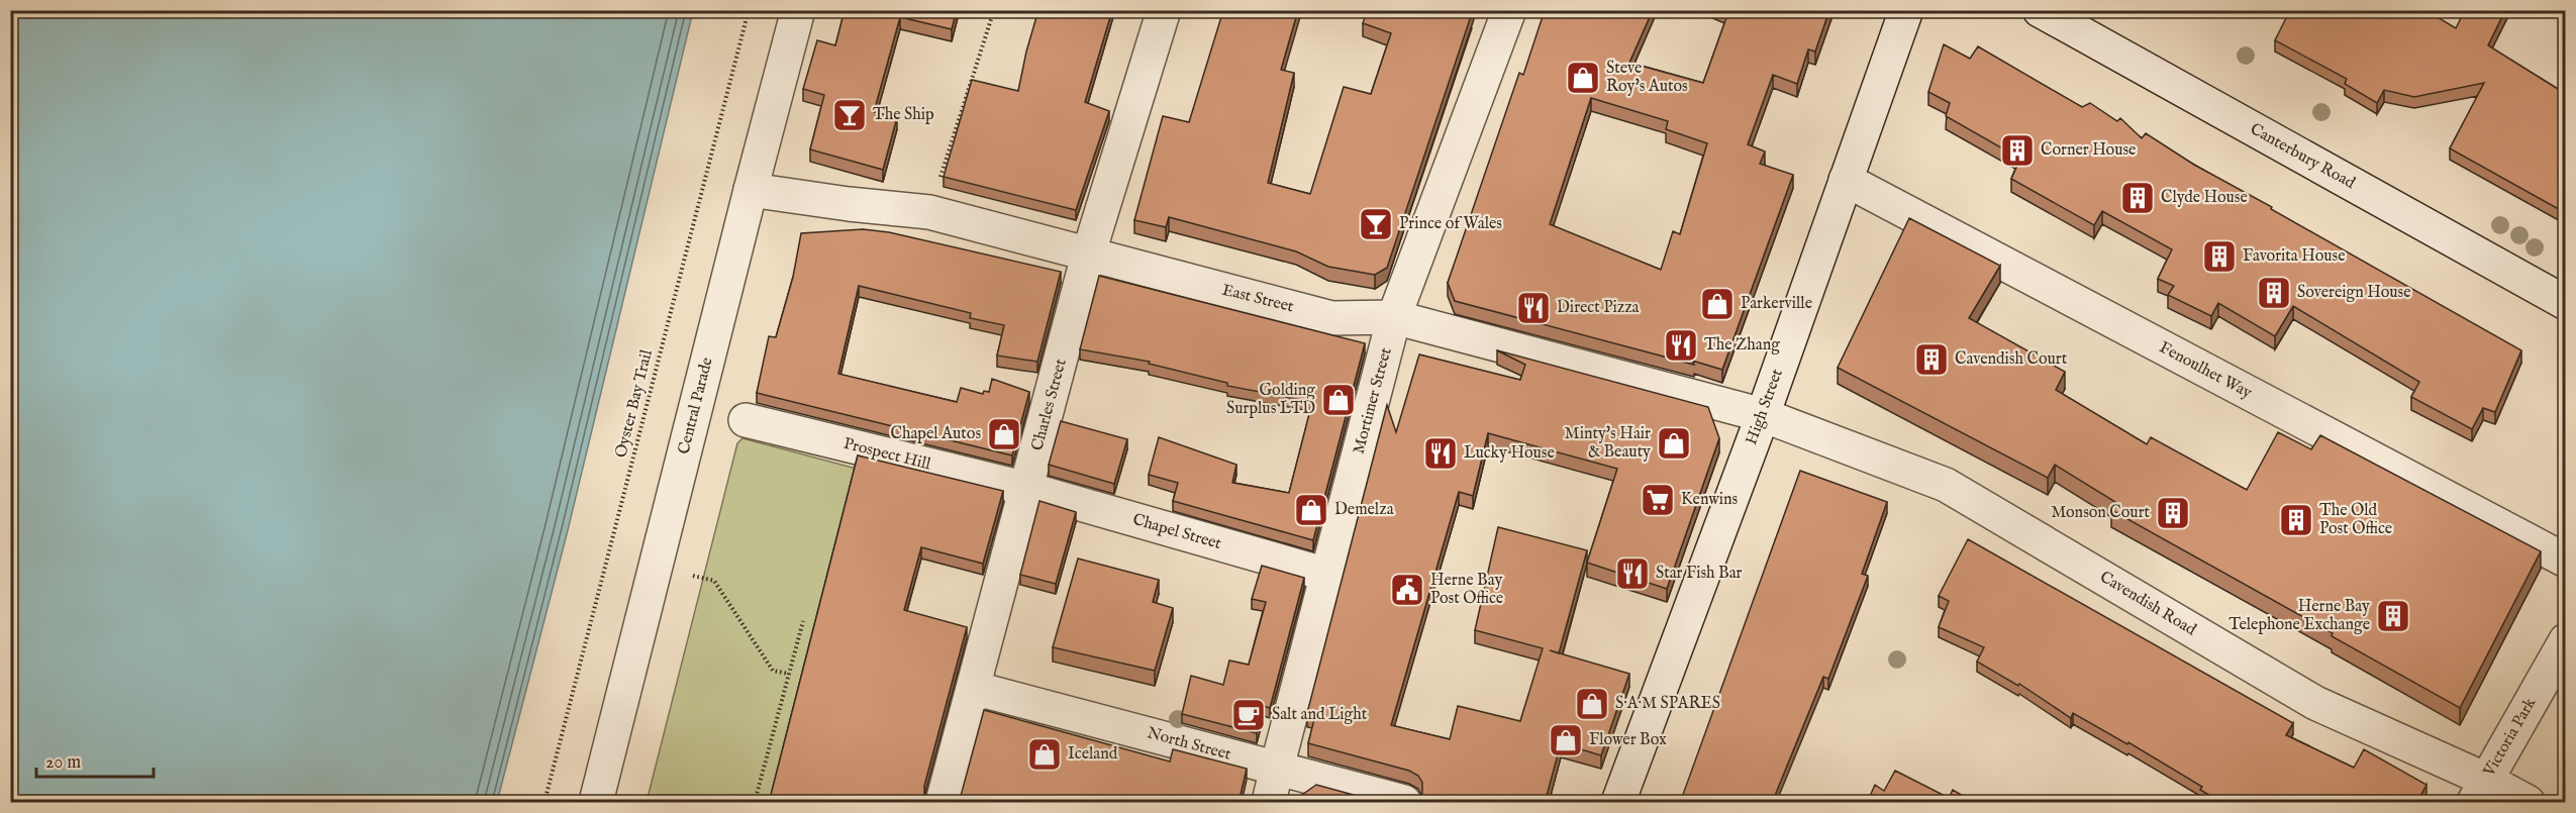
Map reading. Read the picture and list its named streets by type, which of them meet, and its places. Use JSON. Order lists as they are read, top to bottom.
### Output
{
  "streets": {
    "street": [
      "Canterbury Road",
      "East Street",
      "Fenoulhet Way",
      "Mortimer Street",
      "Charles Street",
      "Central Parade",
      "High Street",
      "Prospect Hill",
      "Chapel Street",
      "Cavendish Road",
      "Victoria Park",
      "North Street"
    ],
    "path": ["Oyster Bay Trail"]
  },
  "crossings": [
    ["East Street", "Mortimer Street"],
    ["East Street", "Charles Street"],
    ["East Street", "Central Parade"],
    ["East Street", "High Street"],
    ["East Street", "Cavendish Road"],
    ["Fenoulhet Way", "High Street"],
    ["Mortimer Street", "Chapel Street"],
    ["Mortimer Street", "North Street"],
    ["Charles Street", "Prospect Hill"],
    ["Charles Street", "Chapel Street"],
    ["Charles Street", "North Street"],
    ["High Street", "Cavendish Road"],
    ["Prospect Hill", "Chapel Street"],
    ["Cavendish Road", "Victoria Park"]
  ],
  "places": {
    "shop": [
      "Steve Roy's Autos",
      "Parkerville",
      "Golding Surplus LTD",
      "Chapel Autos",
      "Minty's Hair & Beauty",
      "Demelza",
      "S·A·M SPARES",
      "Flower Box",
      "Iceland"
    ],
    "bar": ["The Ship", "Prince of Wales"],
    "building": [
      "Corner House",
      "Clyde House",
      "Favorita House",
      "Sovereign House",
      "Cavendish Court",
      "Monson Court",
      "The Old Post Office",
      "Herne Bay Telephone Exchange"
    ],
    "restaurant": [
      "Direct Pizza",
      "The Zhang",
      "Lucky House",
      "Star Fish Bar"
    ],
    "supermarket": ["Kenwins"],
    "public building": ["Herne Bay Post Office"],
    "cafe": ["Salt and Light"]
  },
  "scale_bar": "20 m"
}
